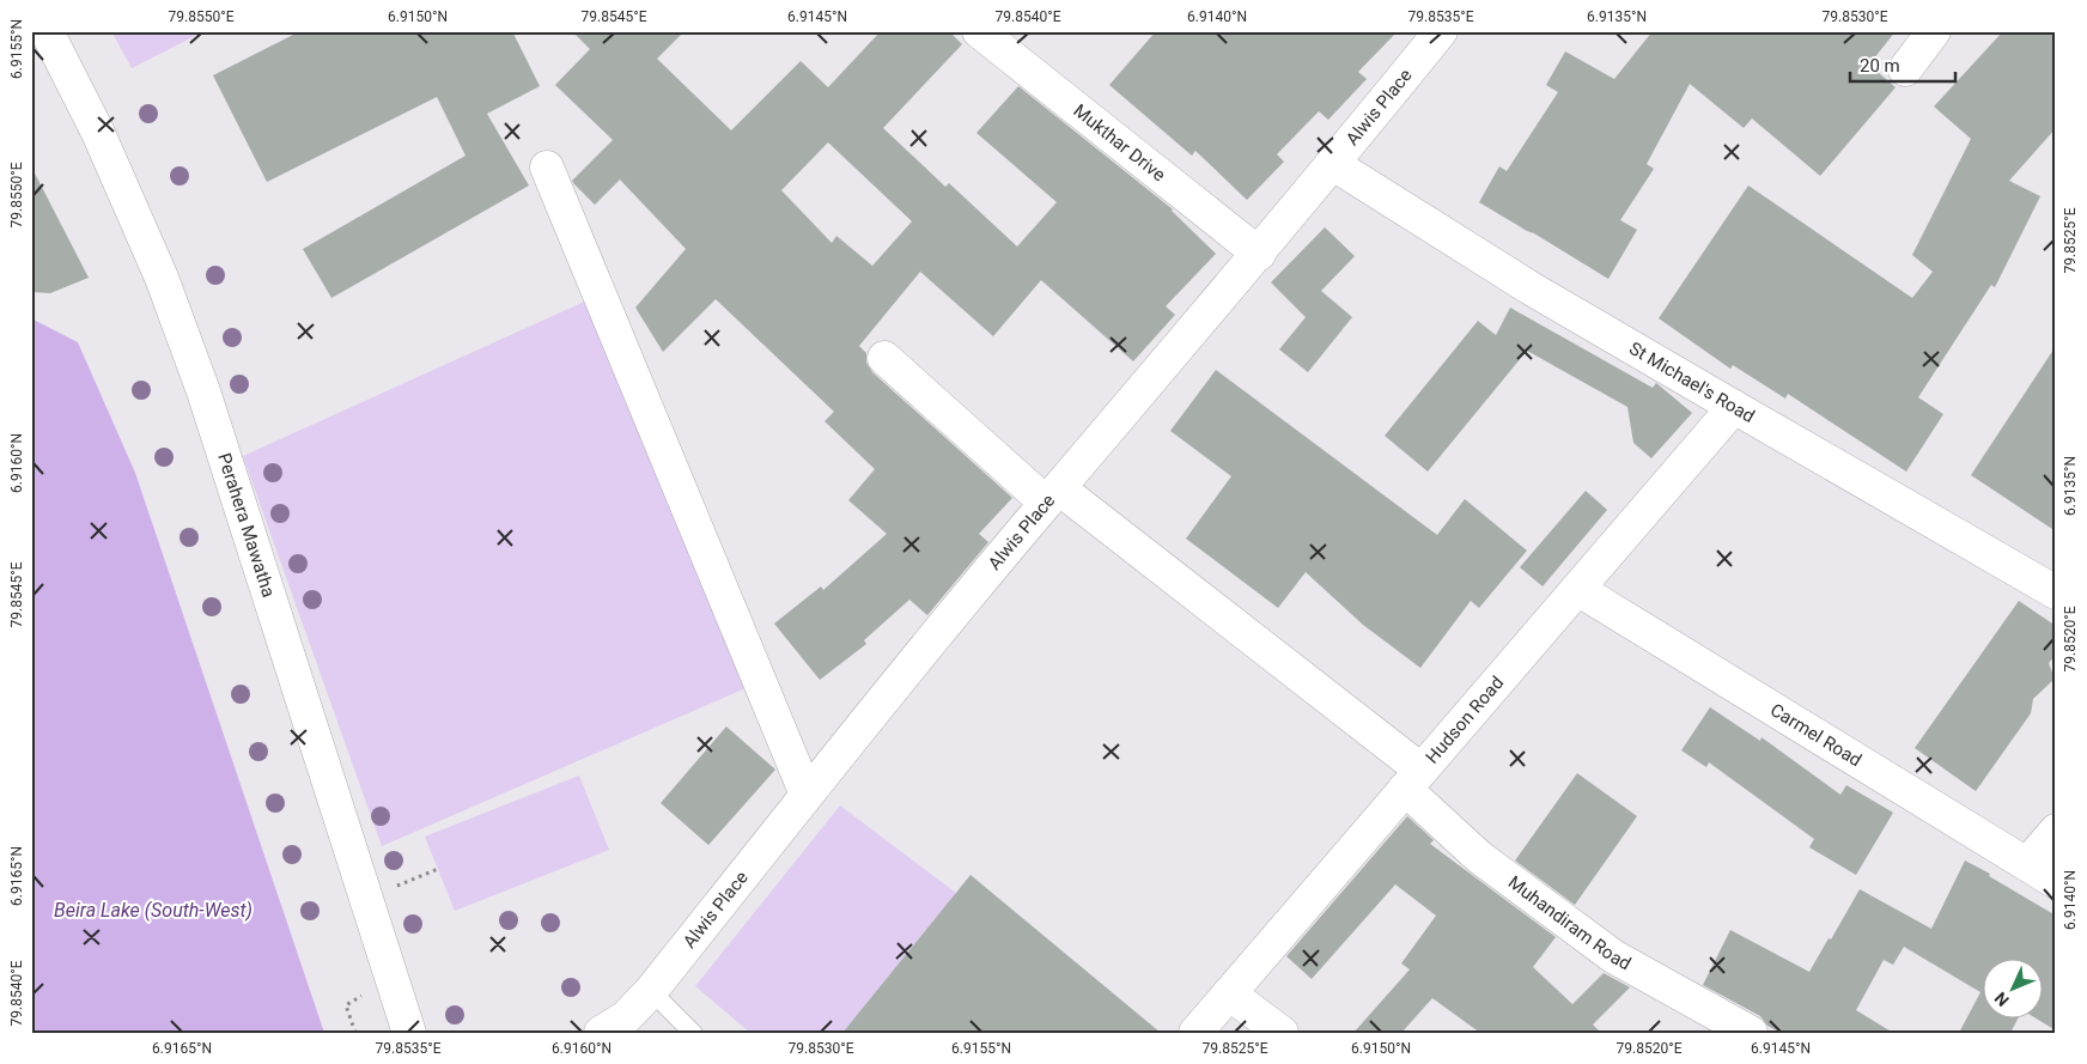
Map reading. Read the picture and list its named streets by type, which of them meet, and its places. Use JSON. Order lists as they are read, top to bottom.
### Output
{
  "streets": {
    "street": [
      "Alwis Place",
      "Mukthar Drive",
      "St Michael's Road",
      "Perahera Mawatha",
      "Hudson Road",
      "Carmel Road",
      "Muhandiram Road"
    ]
  },
  "crossings": [
    ["Alwis Place", "Mukthar Drive"],
    ["Alwis Place", "St Michael's Road"],
    ["Alwis Place", "Muhandiram Road"],
    ["St Michael's Road", "Hudson Road"],
    ["Hudson Road", "Carmel Road"],
    ["Hudson Road", "Muhandiram Road"]
  ],
  "water": ["Beira Lake (South-West)"],
  "scale_bar": "20 m",
  "north": "bottom left",
  "coordinates": [
    "79.8550°E",
    "6.9150°N",
    "79.8545°E",
    "6.9145°N",
    "79.8540°E",
    "6.9140°N",
    "79.8535°E",
    "6.9135°N",
    "79.8530°E",
    "6.9155°N",
    "79.8525°E",
    "6.9160°N",
    "79.8520°E",
    "6.9165°N"
  ]
}
